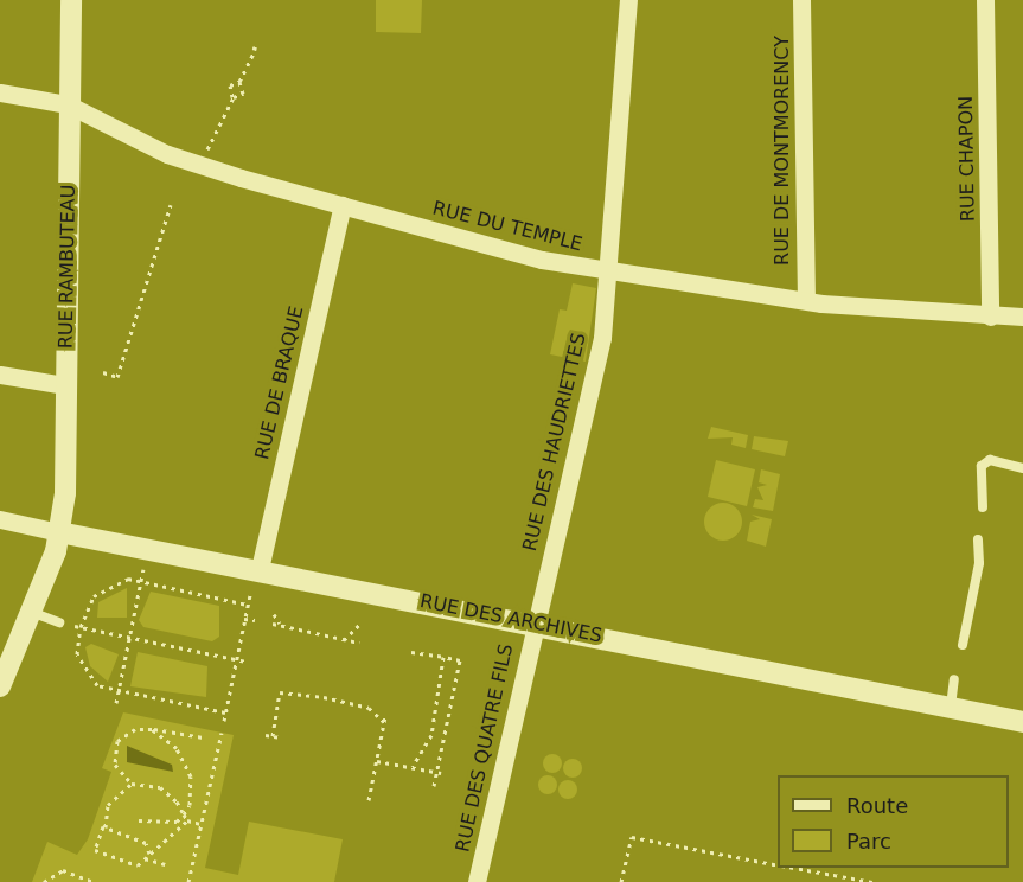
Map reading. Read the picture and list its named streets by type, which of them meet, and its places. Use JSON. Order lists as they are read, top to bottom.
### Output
{
  "streets": {
    "street": [
      "RUE DE MONTMORENCY",
      "RUE CHAPON",
      "RUE DU TEMPLE",
      "RUE RAMBUTEAU",
      "RUE DE BRAQUE",
      "RUE DES HAUDRIETTES",
      "RUE DES ARCHIVES",
      "RUE DES QUATRE FILS"
    ]
  },
  "crossings": [
    ["RUE DE MONTMORENCY", "RUE DU TEMPLE"],
    ["RUE CHAPON", "RUE DU TEMPLE"],
    ["RUE DU TEMPLE", "RUE RAMBUTEAU"],
    ["RUE DU TEMPLE", "RUE DE BRAQUE"],
    ["RUE DU TEMPLE", "RUE DES HAUDRIETTES"],
    ["RUE RAMBUTEAU", "RUE DES ARCHIVES"],
    ["RUE DE BRAQUE", "RUE DES ARCHIVES"],
    ["RUE DES HAUDRIETTES", "RUE DES ARCHIVES"],
    ["RUE DES HAUDRIETTES", "RUE DES QUATRE FILS"],
    ["RUE DES ARCHIVES", "RUE DES QUATRE FILS"]
  ],
  "legend": ["Route", "Parc"]
}
